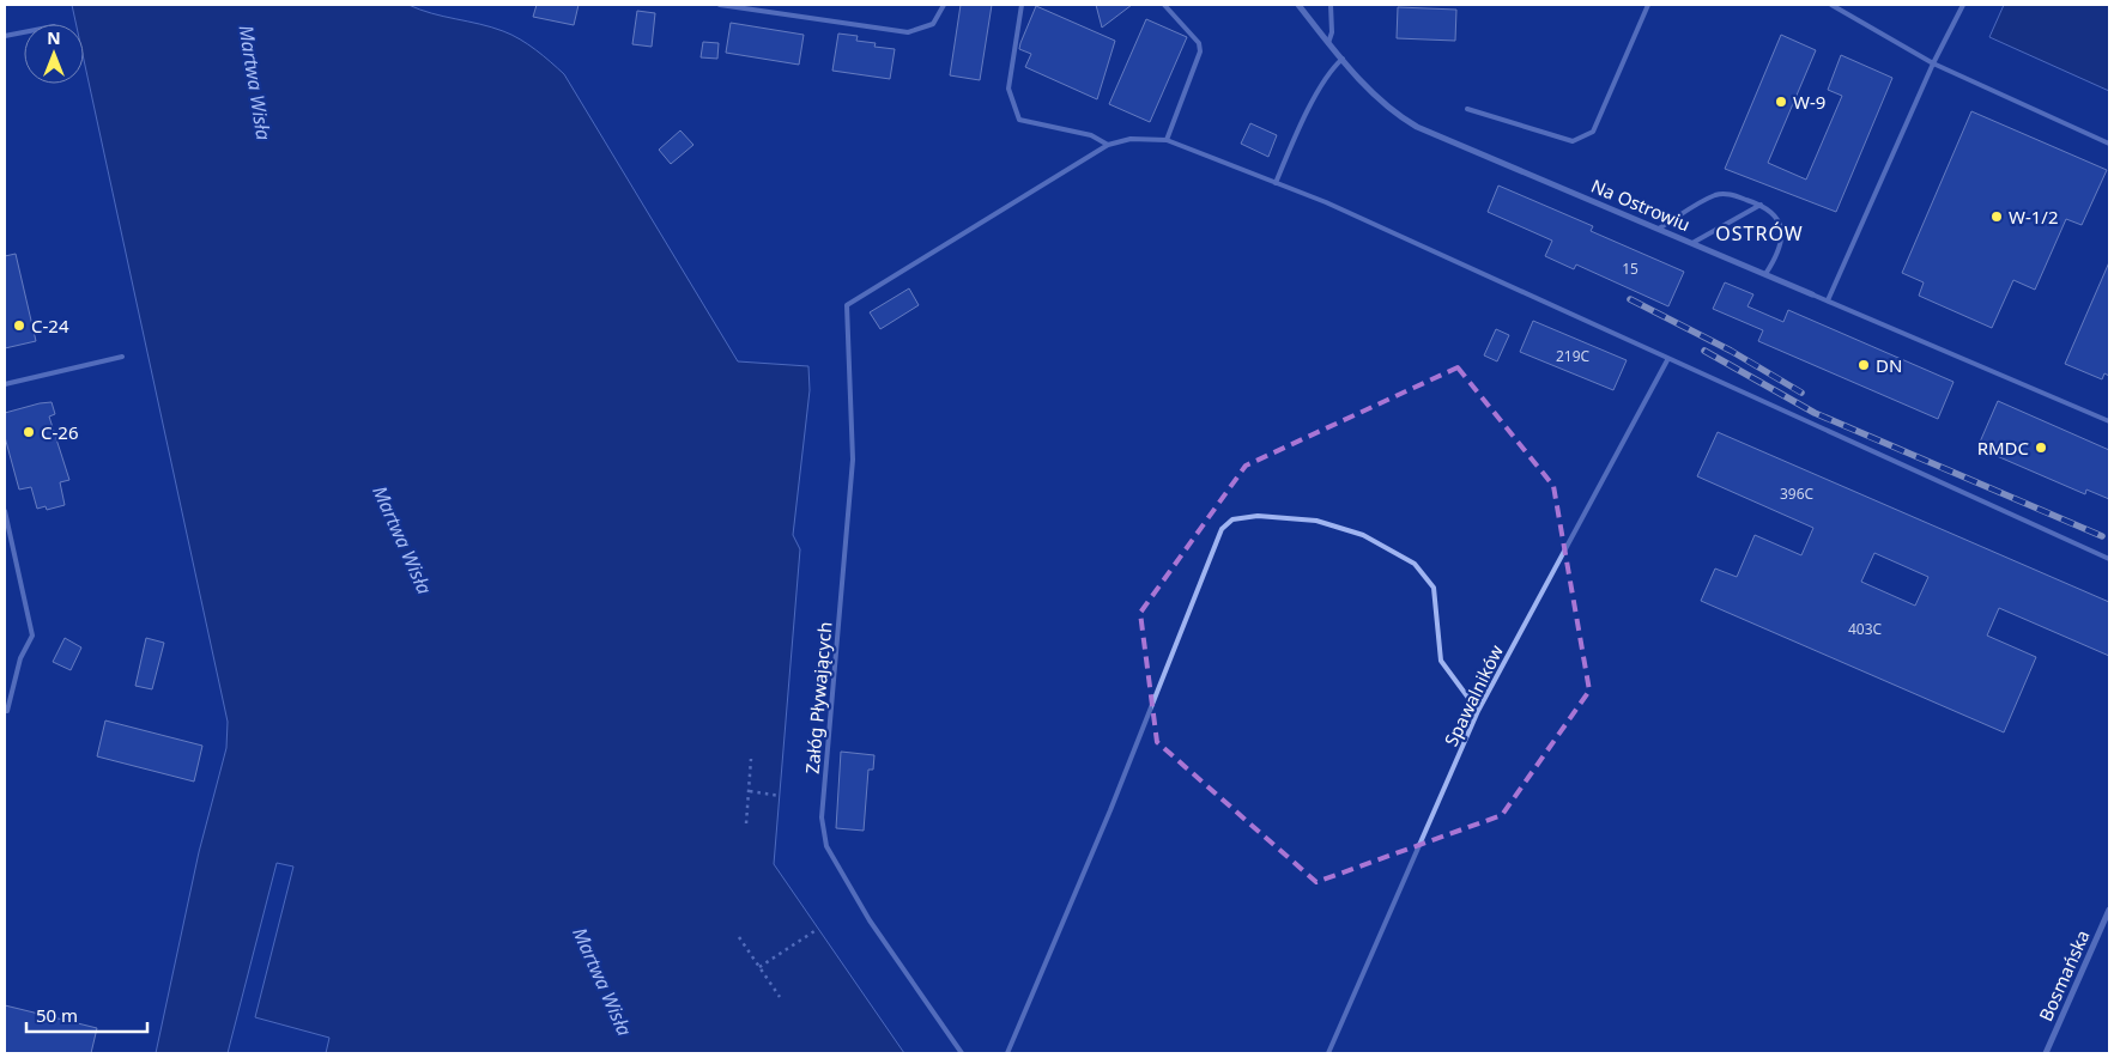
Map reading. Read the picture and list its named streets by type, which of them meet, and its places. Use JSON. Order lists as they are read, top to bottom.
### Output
{
  "streets": {
    "street": ["Na Ostrowiu", "Bosmańska"],
    "lane": ["Spawalników", "Załóg Pływających"]
  },
  "districts": ["OSTRÓW"],
  "water": ["Martwa Wisła"],
  "places": [
    "W-9",
    "W-1/2",
    "C-24",
    "DN",
    "C-26",
    "RMDC"
  ],
  "house_numbers": [
    "15",
    "219C",
    "396C",
    "403C"
  ],
  "scale_bar": "50 m",
  "north": "top"
}
